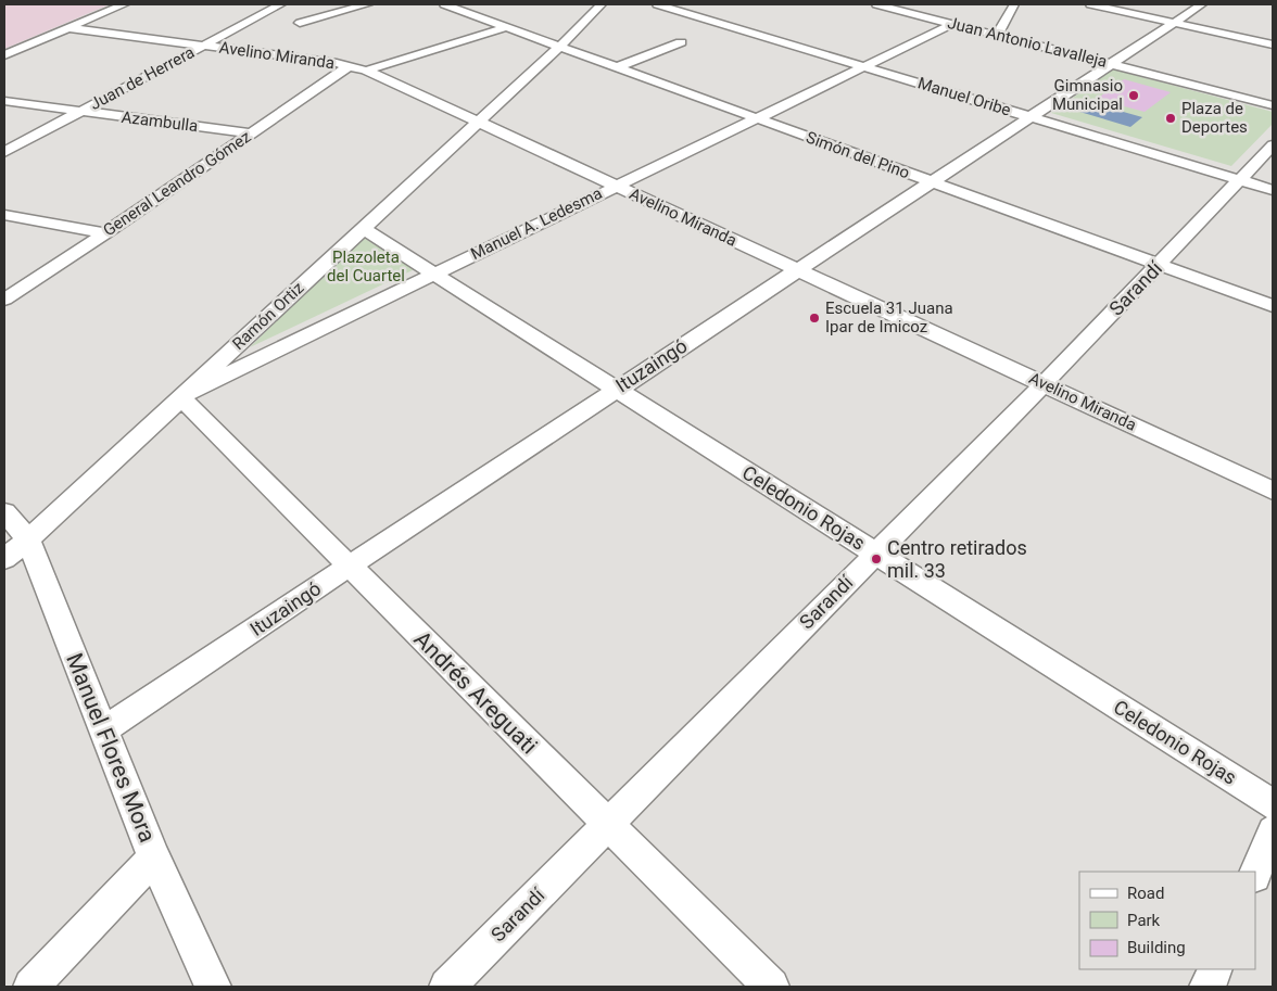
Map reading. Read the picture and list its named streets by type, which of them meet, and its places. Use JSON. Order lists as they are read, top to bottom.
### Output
{
  "streets": {
    "street": [
      "Juan Antonio Lavalleja",
      "Avelino Miranda",
      "Juan de Herrera",
      "Manuel Oribe",
      "Azambulla",
      "Simón del Pino",
      "General Leandro Gómez",
      "Manuel A. Ledesma",
      "Sarandí",
      "Ramón Ortiz",
      "Ituzaingó",
      "Celedonio Rojas",
      "Andrés Areguati",
      "Manuel Flores Mora"
    ]
  },
  "crossings": [
    ["Juan Antonio Lavalleja", "Manuel A. Ledesma"],
    ["Juan Antonio Lavalleja", "Ituzaingó"],
    ["Avelino Miranda", "Juan de Herrera"],
    ["Avelino Miranda", "General Leandro Gómez"],
    ["Avelino Miranda", "Manuel A. Ledesma"],
    ["Avelino Miranda", "Sarandí"],
    ["Avelino Miranda", "Ramón Ortiz"],
    ["Avelino Miranda", "Ituzaingó"],
    ["Juan de Herrera", "Azambulla"],
    ["Manuel Oribe", "Manuel A. Ledesma"],
    ["Manuel Oribe", "Sarandí"],
    ["Manuel Oribe", "Ituzaingó"],
    ["Azambulla", "General Leandro Gómez"],
    ["Simón del Pino", "Manuel A. Ledesma"],
    ["Simón del Pino", "Sarandí"],
    ["Simón del Pino", "Ramón Ortiz"],
    ["Simón del Pino", "Ituzaingó"],
    ["Manuel A. Ledesma", "Ramón Ortiz"],
    ["Manuel A. Ledesma", "Celedonio Rojas"],
    ["Manuel A. Ledesma", "Andrés Areguati"],
    ["Sarandí", "Celedonio Rojas"],
    ["Sarandí", "Andrés Areguati"],
    ["Ramón Ortiz", "Celedonio Rojas"],
    ["Ramón Ortiz", "Andrés Areguati"],
    ["Ramón Ortiz", "Manuel Flores Mora"],
    ["Ituzaingó", "Celedonio Rojas"],
    ["Ituzaingó", "Andrés Areguati"],
    ["Ituzaingó", "Manuel Flores Mora"]
  ],
  "parks": ["Plazoleta del Cuartel"],
  "places": [
    "Gimnasio Municipal",
    "Plaza de Deportes",
    "Escuela 31 Juana Ipar de Imicoz",
    "Centro retirados mil. 33"
  ],
  "legend": ["Road", "Park", "Building"]
}
